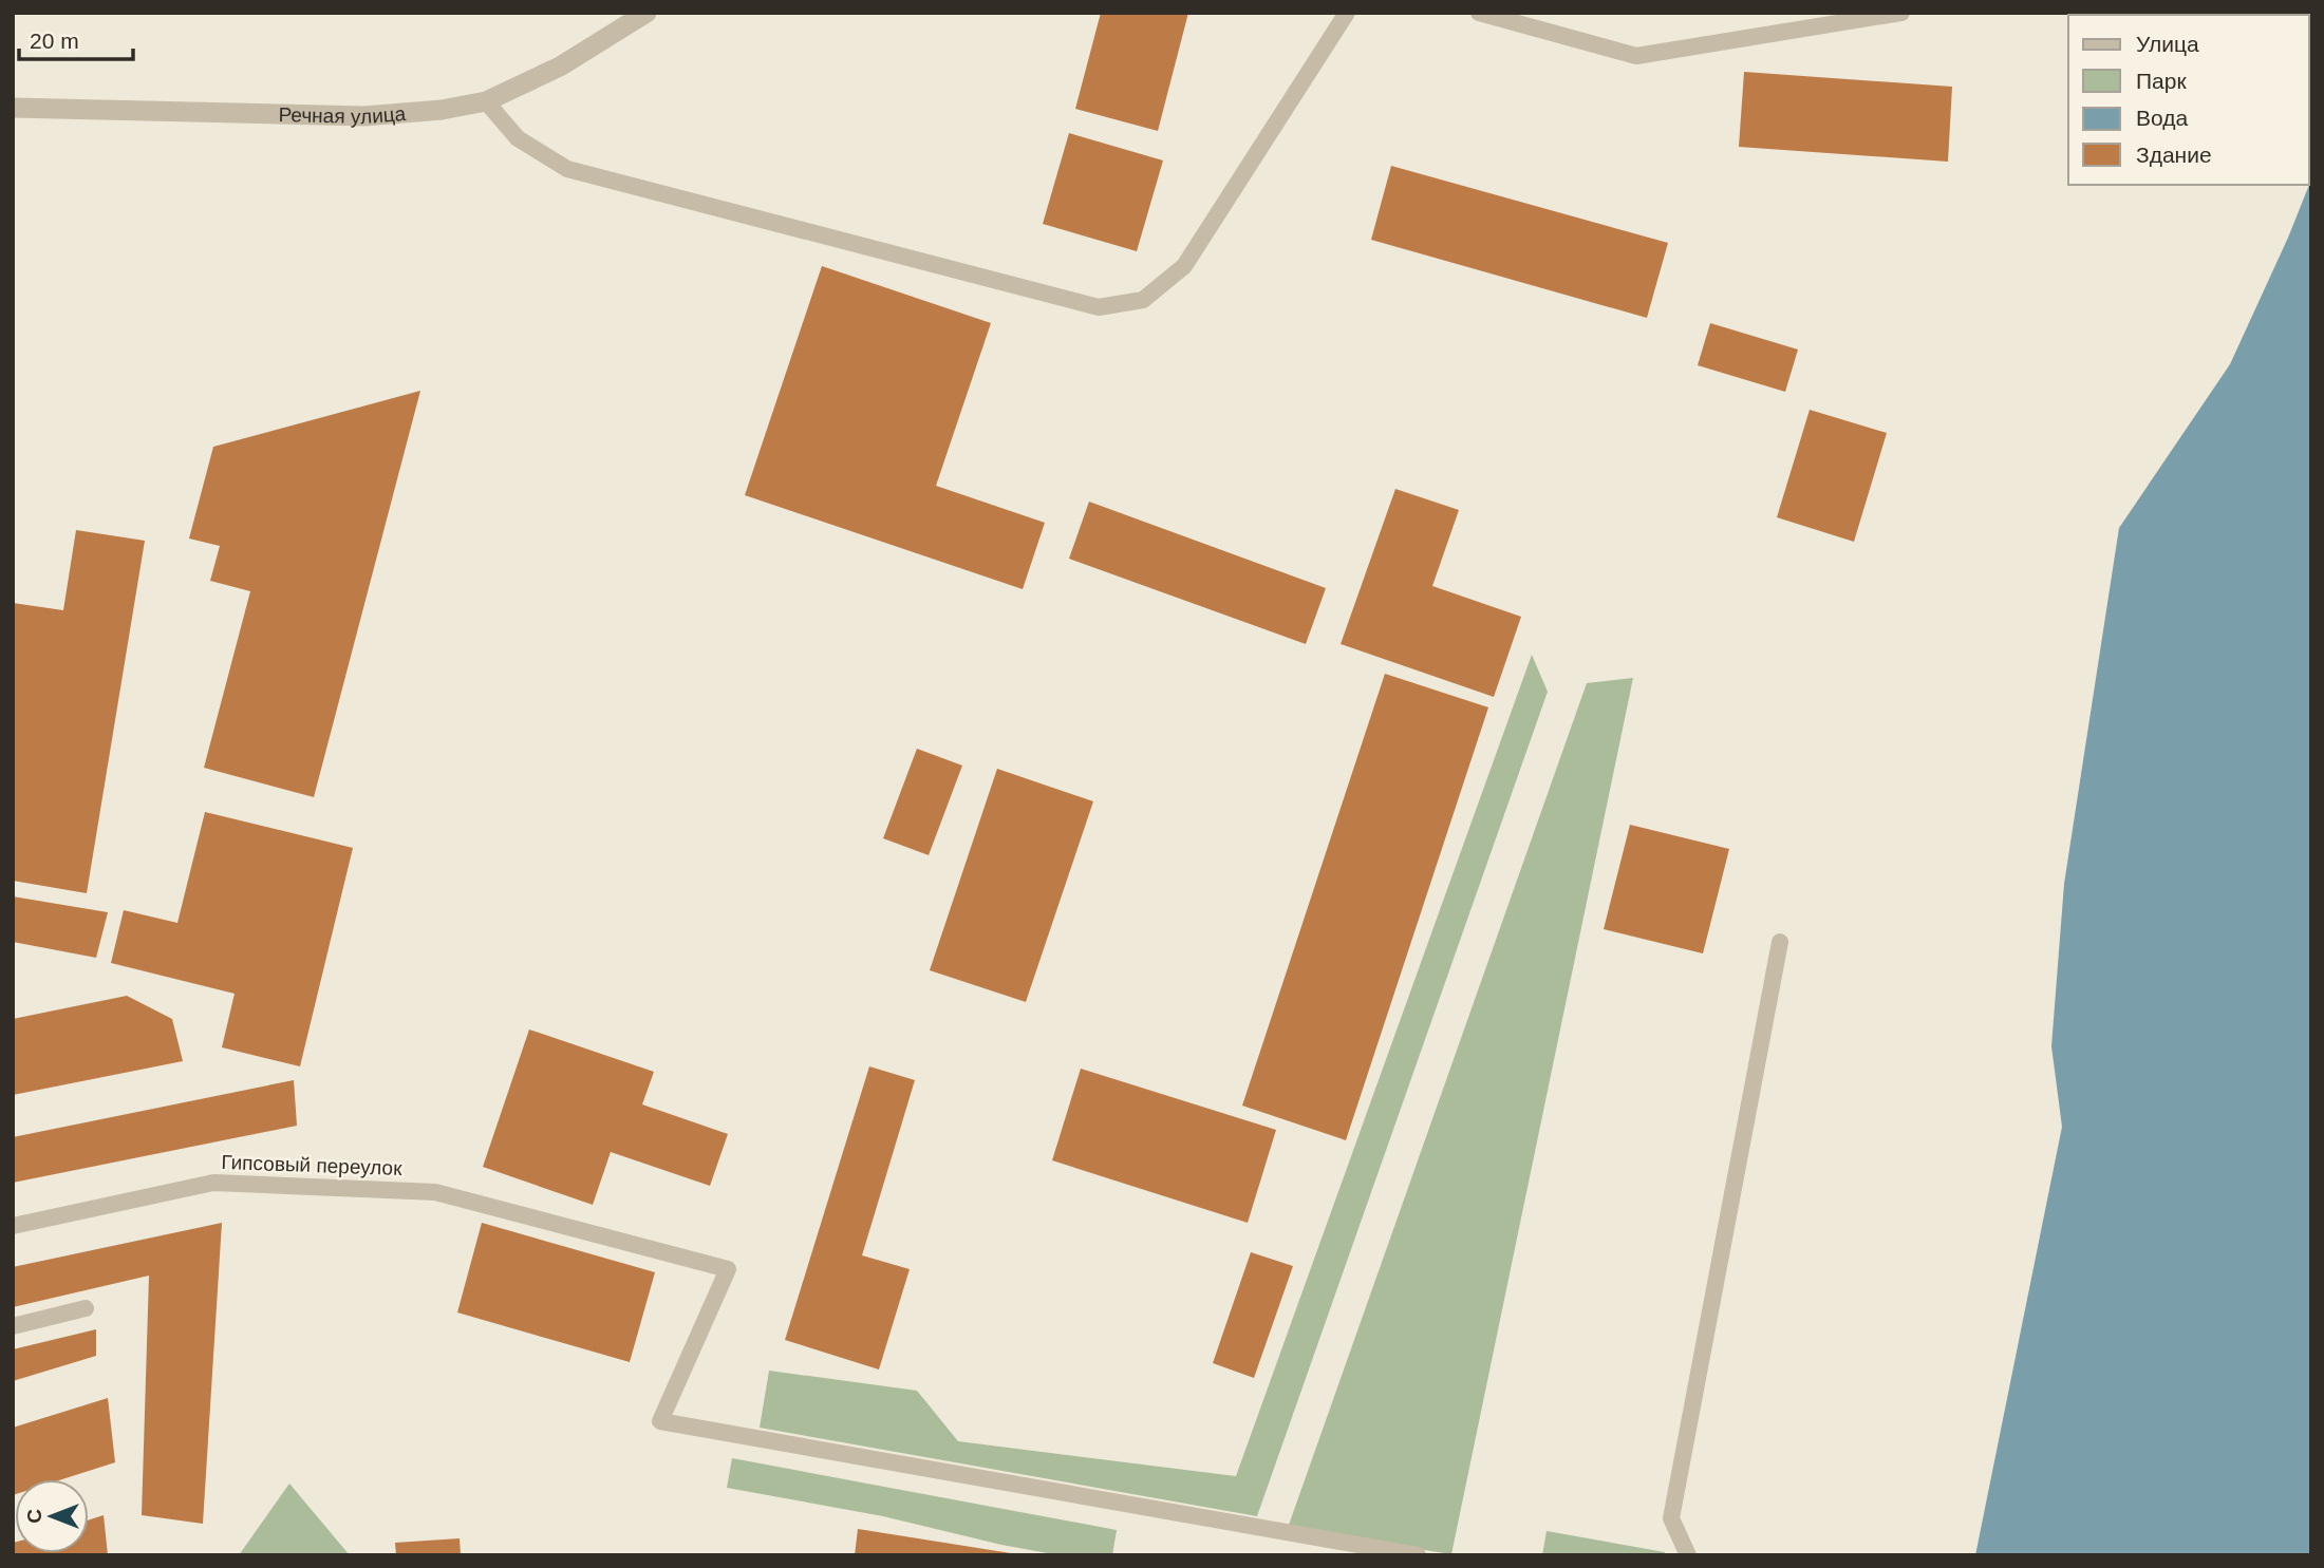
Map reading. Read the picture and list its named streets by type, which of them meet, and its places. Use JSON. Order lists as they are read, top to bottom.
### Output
{
  "streets": {
    "street": ["Речная улица"],
    "lane": ["Гипсовый переулок"]
  },
  "legend": [
    "Улица",
    "Парк",
    "Вода",
    "Здание"
  ],
  "scale_bar": "20 m",
  "north": "left"
}
